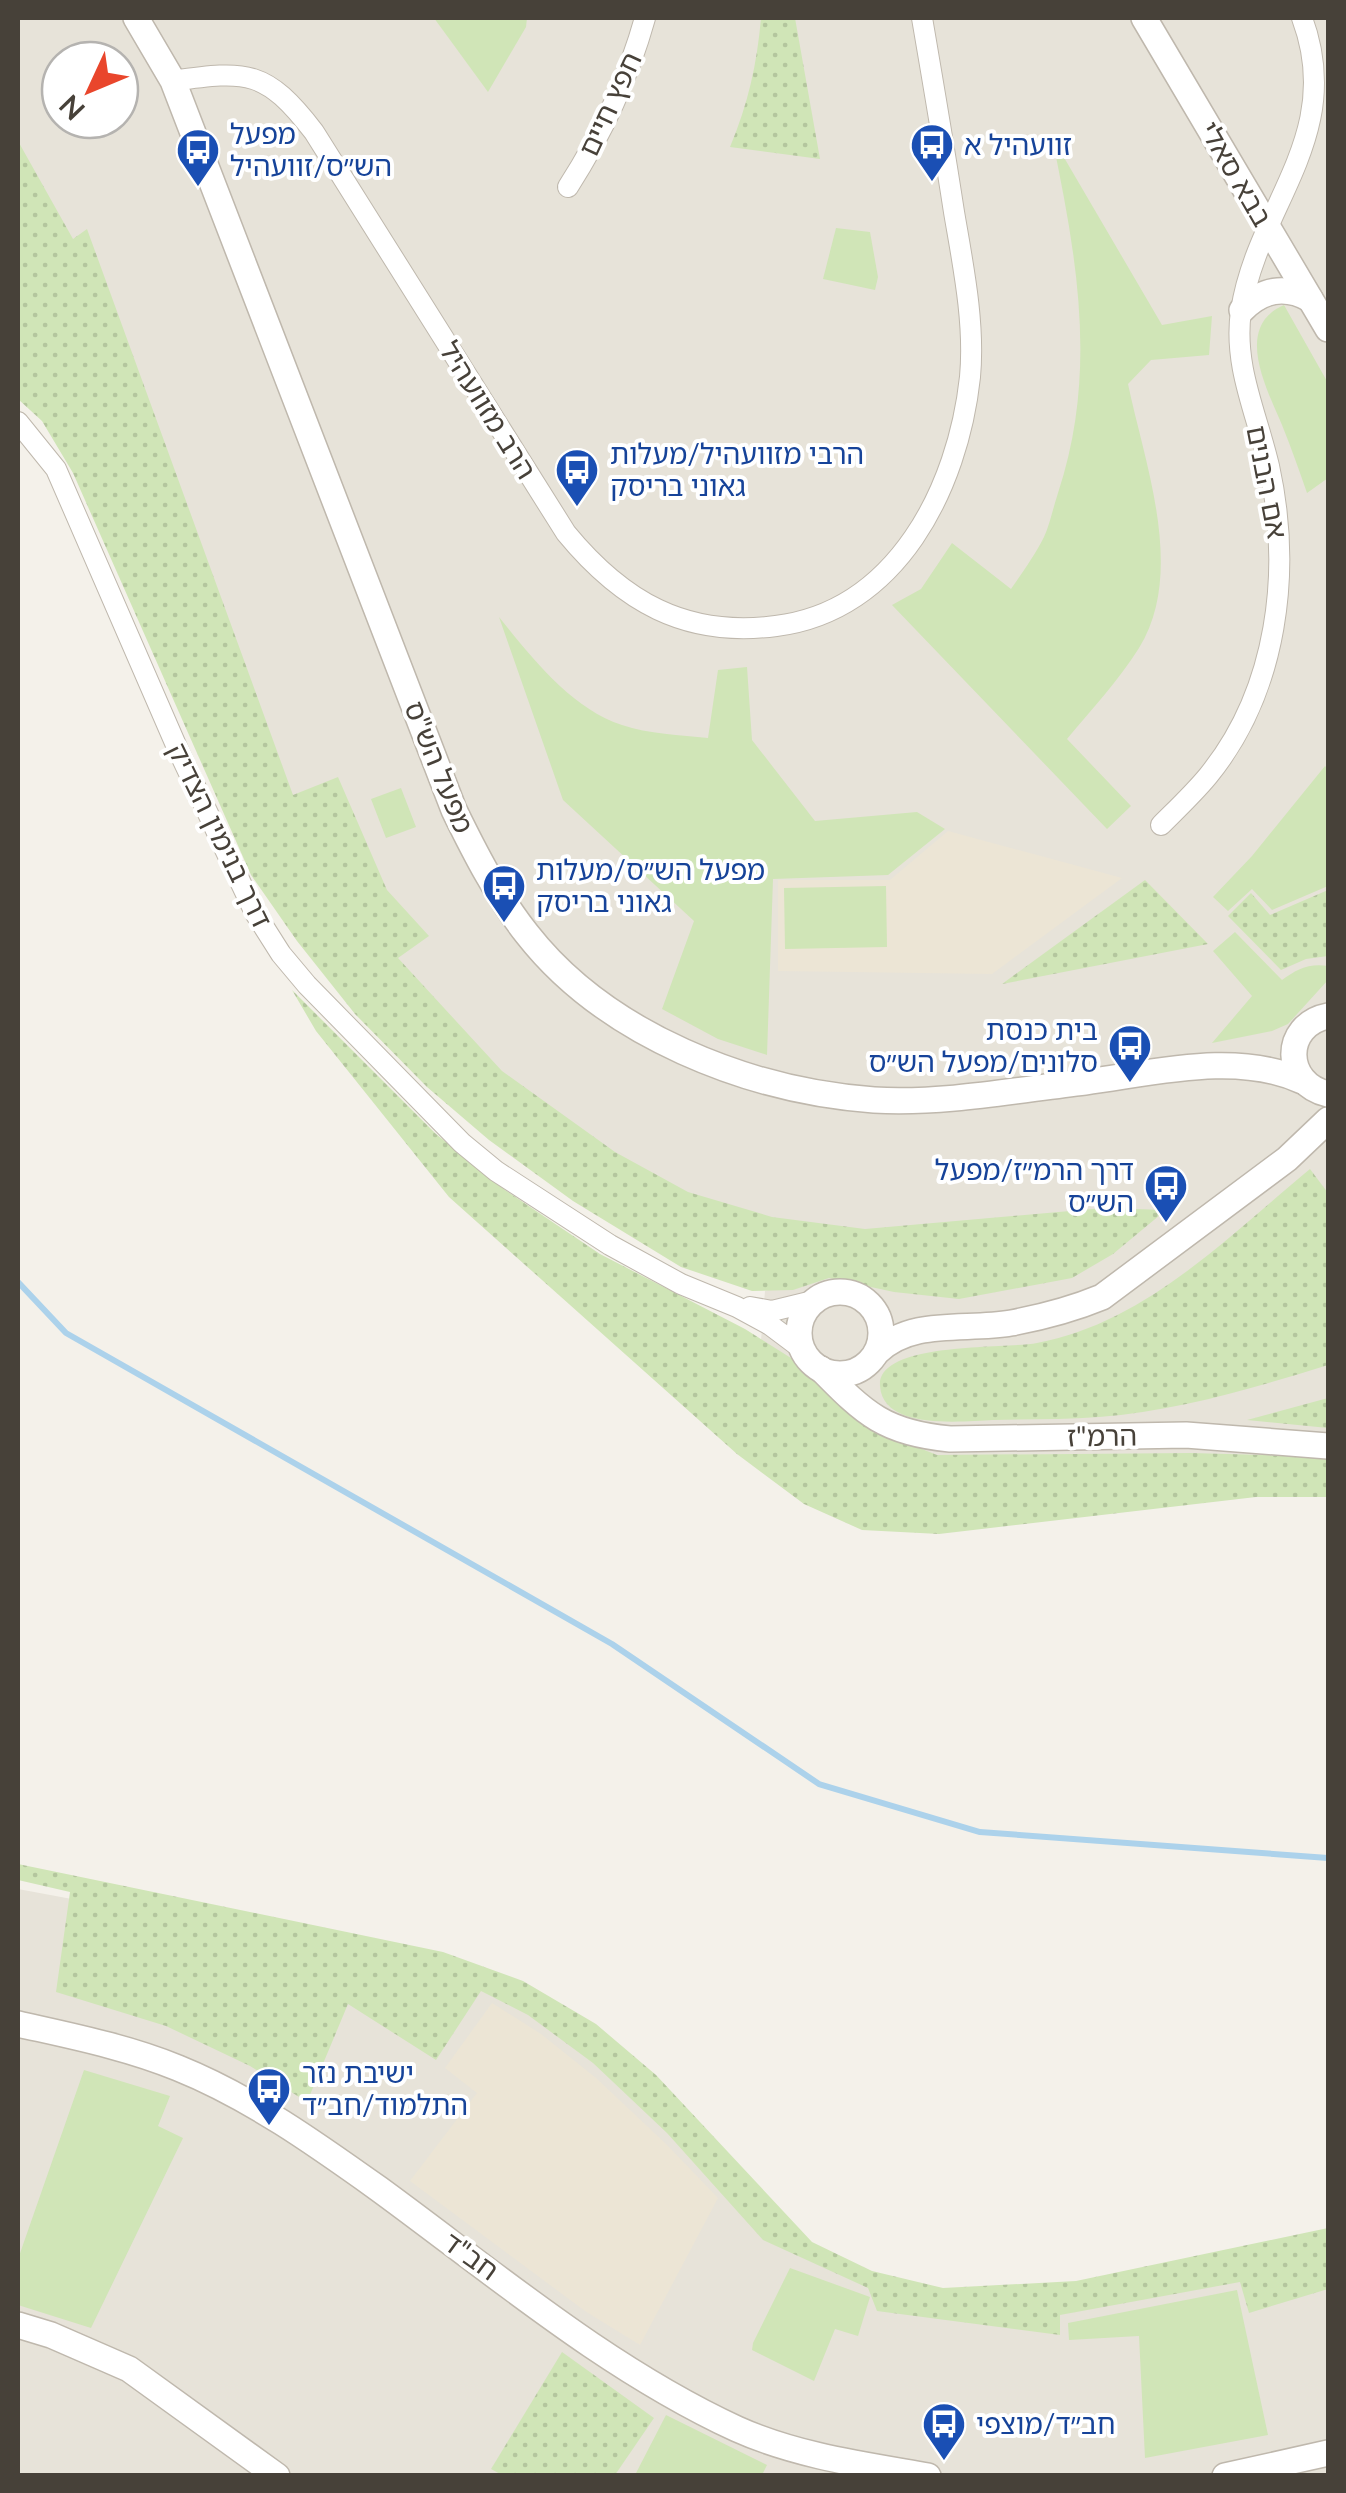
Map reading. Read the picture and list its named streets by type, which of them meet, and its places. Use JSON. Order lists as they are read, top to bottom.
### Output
{
  "streets": {
    "street": [
      "חפץ חיים",
      "בבא סאלי",
      "הרב מזוועהיל",
      "אם הבנים",
      "מפעל הש\"ס",
      "דרך בנימין הצדיק",
      "הרמ\"ז",
      "חב\"ד"
    ]
  },
  "crossings": [
    ["בבא סאלי", "אם הבנים"],
    ["הרב מזוועהיל", "מפעל הש\"ס"]
  ],
  "places": {
    "bus stop": [
      "זוועהיל א",
      "מפעל הש״ס/זוועהיל",
      "הרבי מזוועהיל/מעלות גאוני בריסק",
      "מפעל הש״ס/מעלות גאוני בריסק",
      "בית כנסת סלונים/מפעל הש״ס",
      "דרך הרמ״ז/מפעל הש״ס",
      "ישיבת נזר התלמוד/חב״ד",
      "חב״ד/מוצפי"
    ]
  },
  "north": "bottom left"
}
